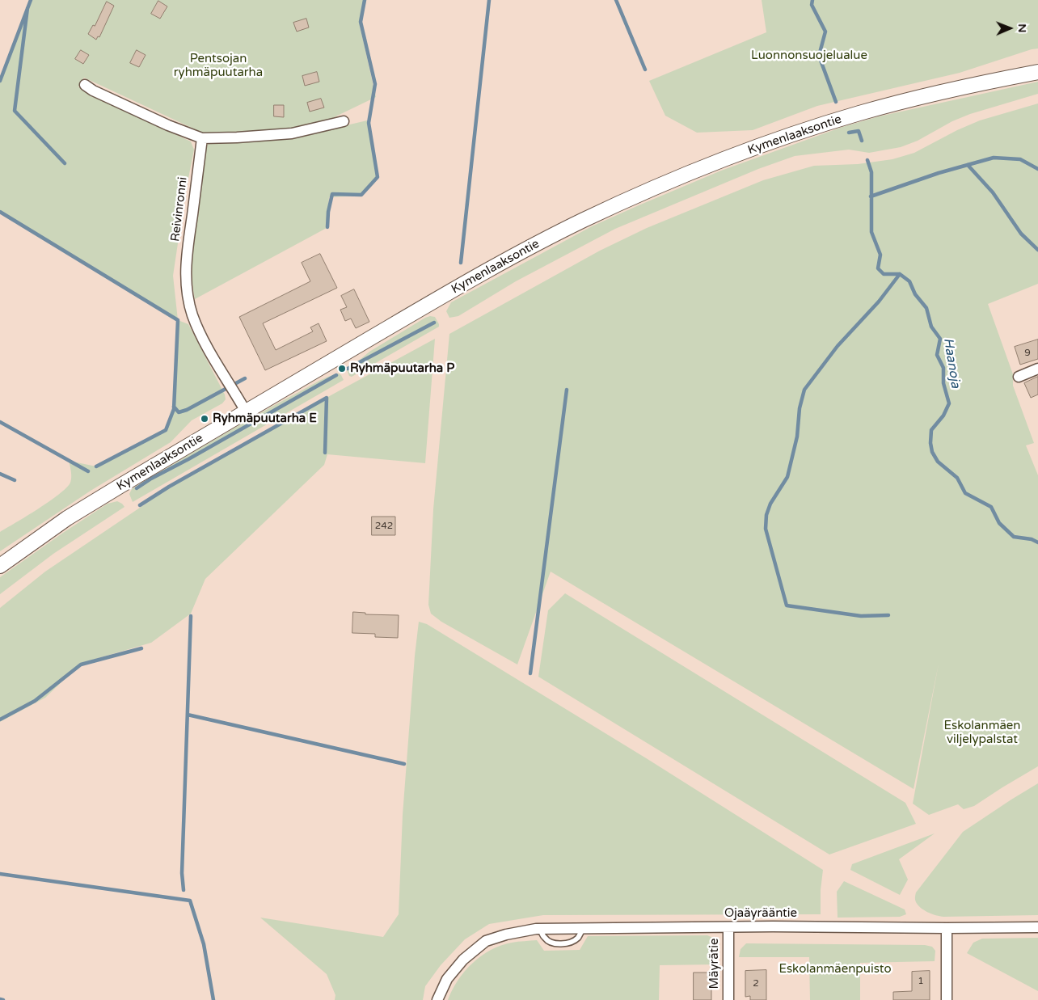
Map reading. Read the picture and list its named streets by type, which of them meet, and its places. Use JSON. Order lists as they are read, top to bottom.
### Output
{
  "streets": {
    "main road": ["Kymenlaaksontie"],
    "street": ["Reivinronni", "Ojaäyrääntie", "Mäyrätie"]
  },
  "crossings": [
    ["Kymenlaaksontie", "Reivinronni"],
    ["Ojaäyrääntie", "Mäyrätie"]
  ],
  "water": ["Haanoja"],
  "parks": [
    "Luonnonsuojelualue",
    "Pentsojan ryhmäpuutarha",
    "Eskolanmäen viljelypalstat",
    "Eskolanmäenpuisto"
  ],
  "places": ["Ryhmäpuutarha P", "Ryhmäpuutarha E"],
  "house_numbers": [
    "9",
    "242",
    "1",
    "2"
  ],
  "north": "right"
}
